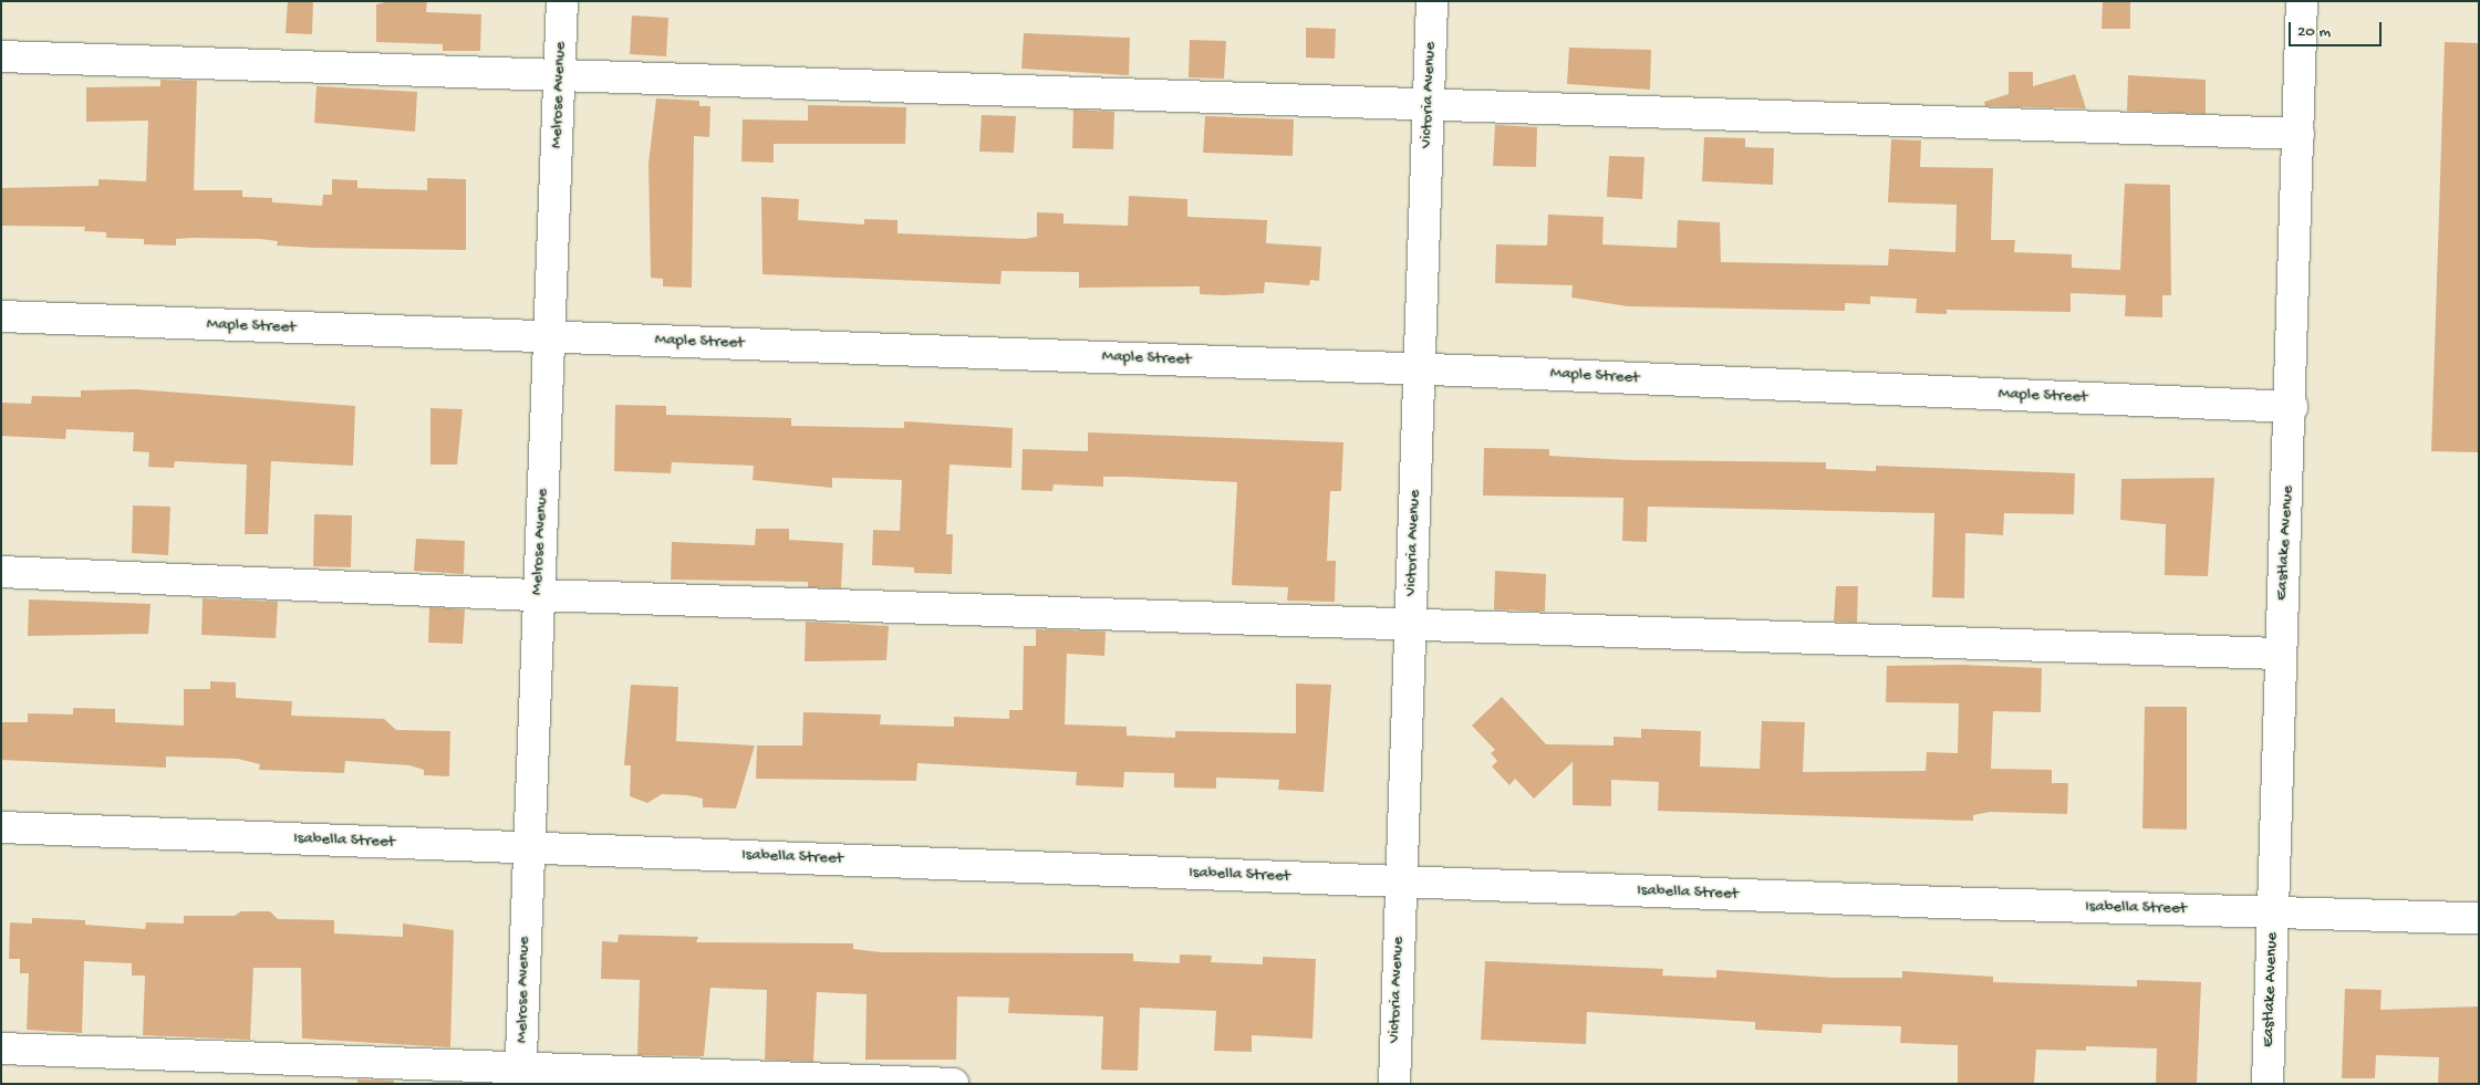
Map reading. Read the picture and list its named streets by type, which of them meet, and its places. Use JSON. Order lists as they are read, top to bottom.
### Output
{
  "streets": {
    "street": [
      "Melrose Avenue",
      "Victoria Avenue",
      "Maple Street",
      "Eastlake Avenue",
      "Isabella Street"
    ]
  },
  "crossings": [
    ["Melrose Avenue", "Maple Street"],
    ["Melrose Avenue", "Isabella Street"],
    ["Victoria Avenue", "Maple Street"],
    ["Victoria Avenue", "Isabella Street"],
    ["Maple Street", "Eastlake Avenue"],
    ["Eastlake Avenue", "Isabella Street"]
  ],
  "scale_bar": "20 m"
}
